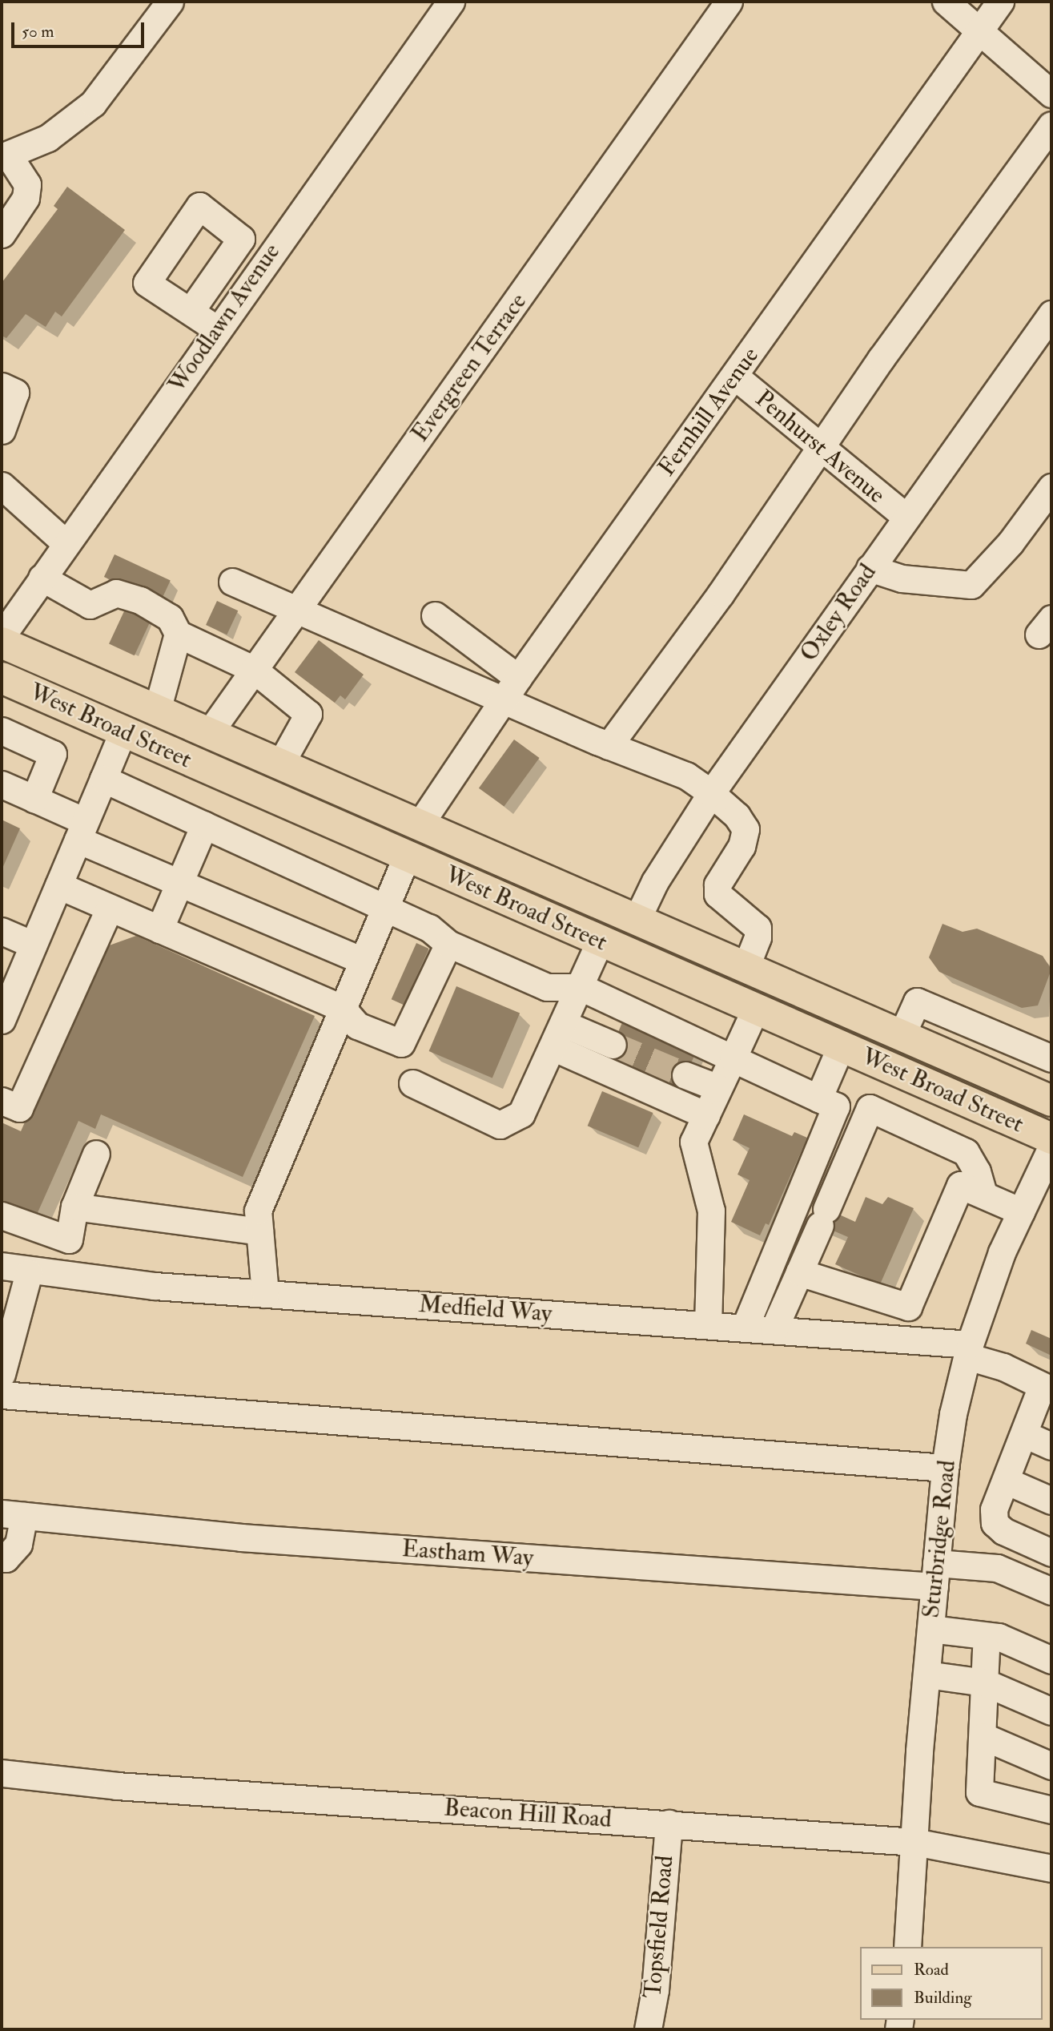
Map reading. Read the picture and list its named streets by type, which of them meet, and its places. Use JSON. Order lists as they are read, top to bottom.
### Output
{
  "streets": {
    "main road": ["West Broad Street"],
    "street": [
      "Woodlawn Avenue",
      "Evergreen Terrace",
      "Fernhill Avenue",
      "Penhurst Avenue",
      "Oxley Road",
      "Medfield Way",
      "Sturbridge Road",
      "Eastham Way",
      "Beacon Hill Road",
      "Topsfield Road"
    ]
  },
  "crossings": [
    ["Evergreen Terrace", "West Broad Street"],
    ["Fernhill Avenue", "Penhurst Avenue"],
    ["Fernhill Avenue", "West Broad Street"],
    ["Penhurst Avenue", "Oxley Road"],
    ["Oxley Road", "West Broad Street"],
    ["Medfield Way", "Sturbridge Road"],
    ["Sturbridge Road", "Eastham Way"],
    ["Sturbridge Road", "Beacon Hill Road"],
    ["Beacon Hill Road", "Topsfield Road"]
  ],
  "legend": ["Road", "Building"],
  "scale_bar": "50 m"
}
